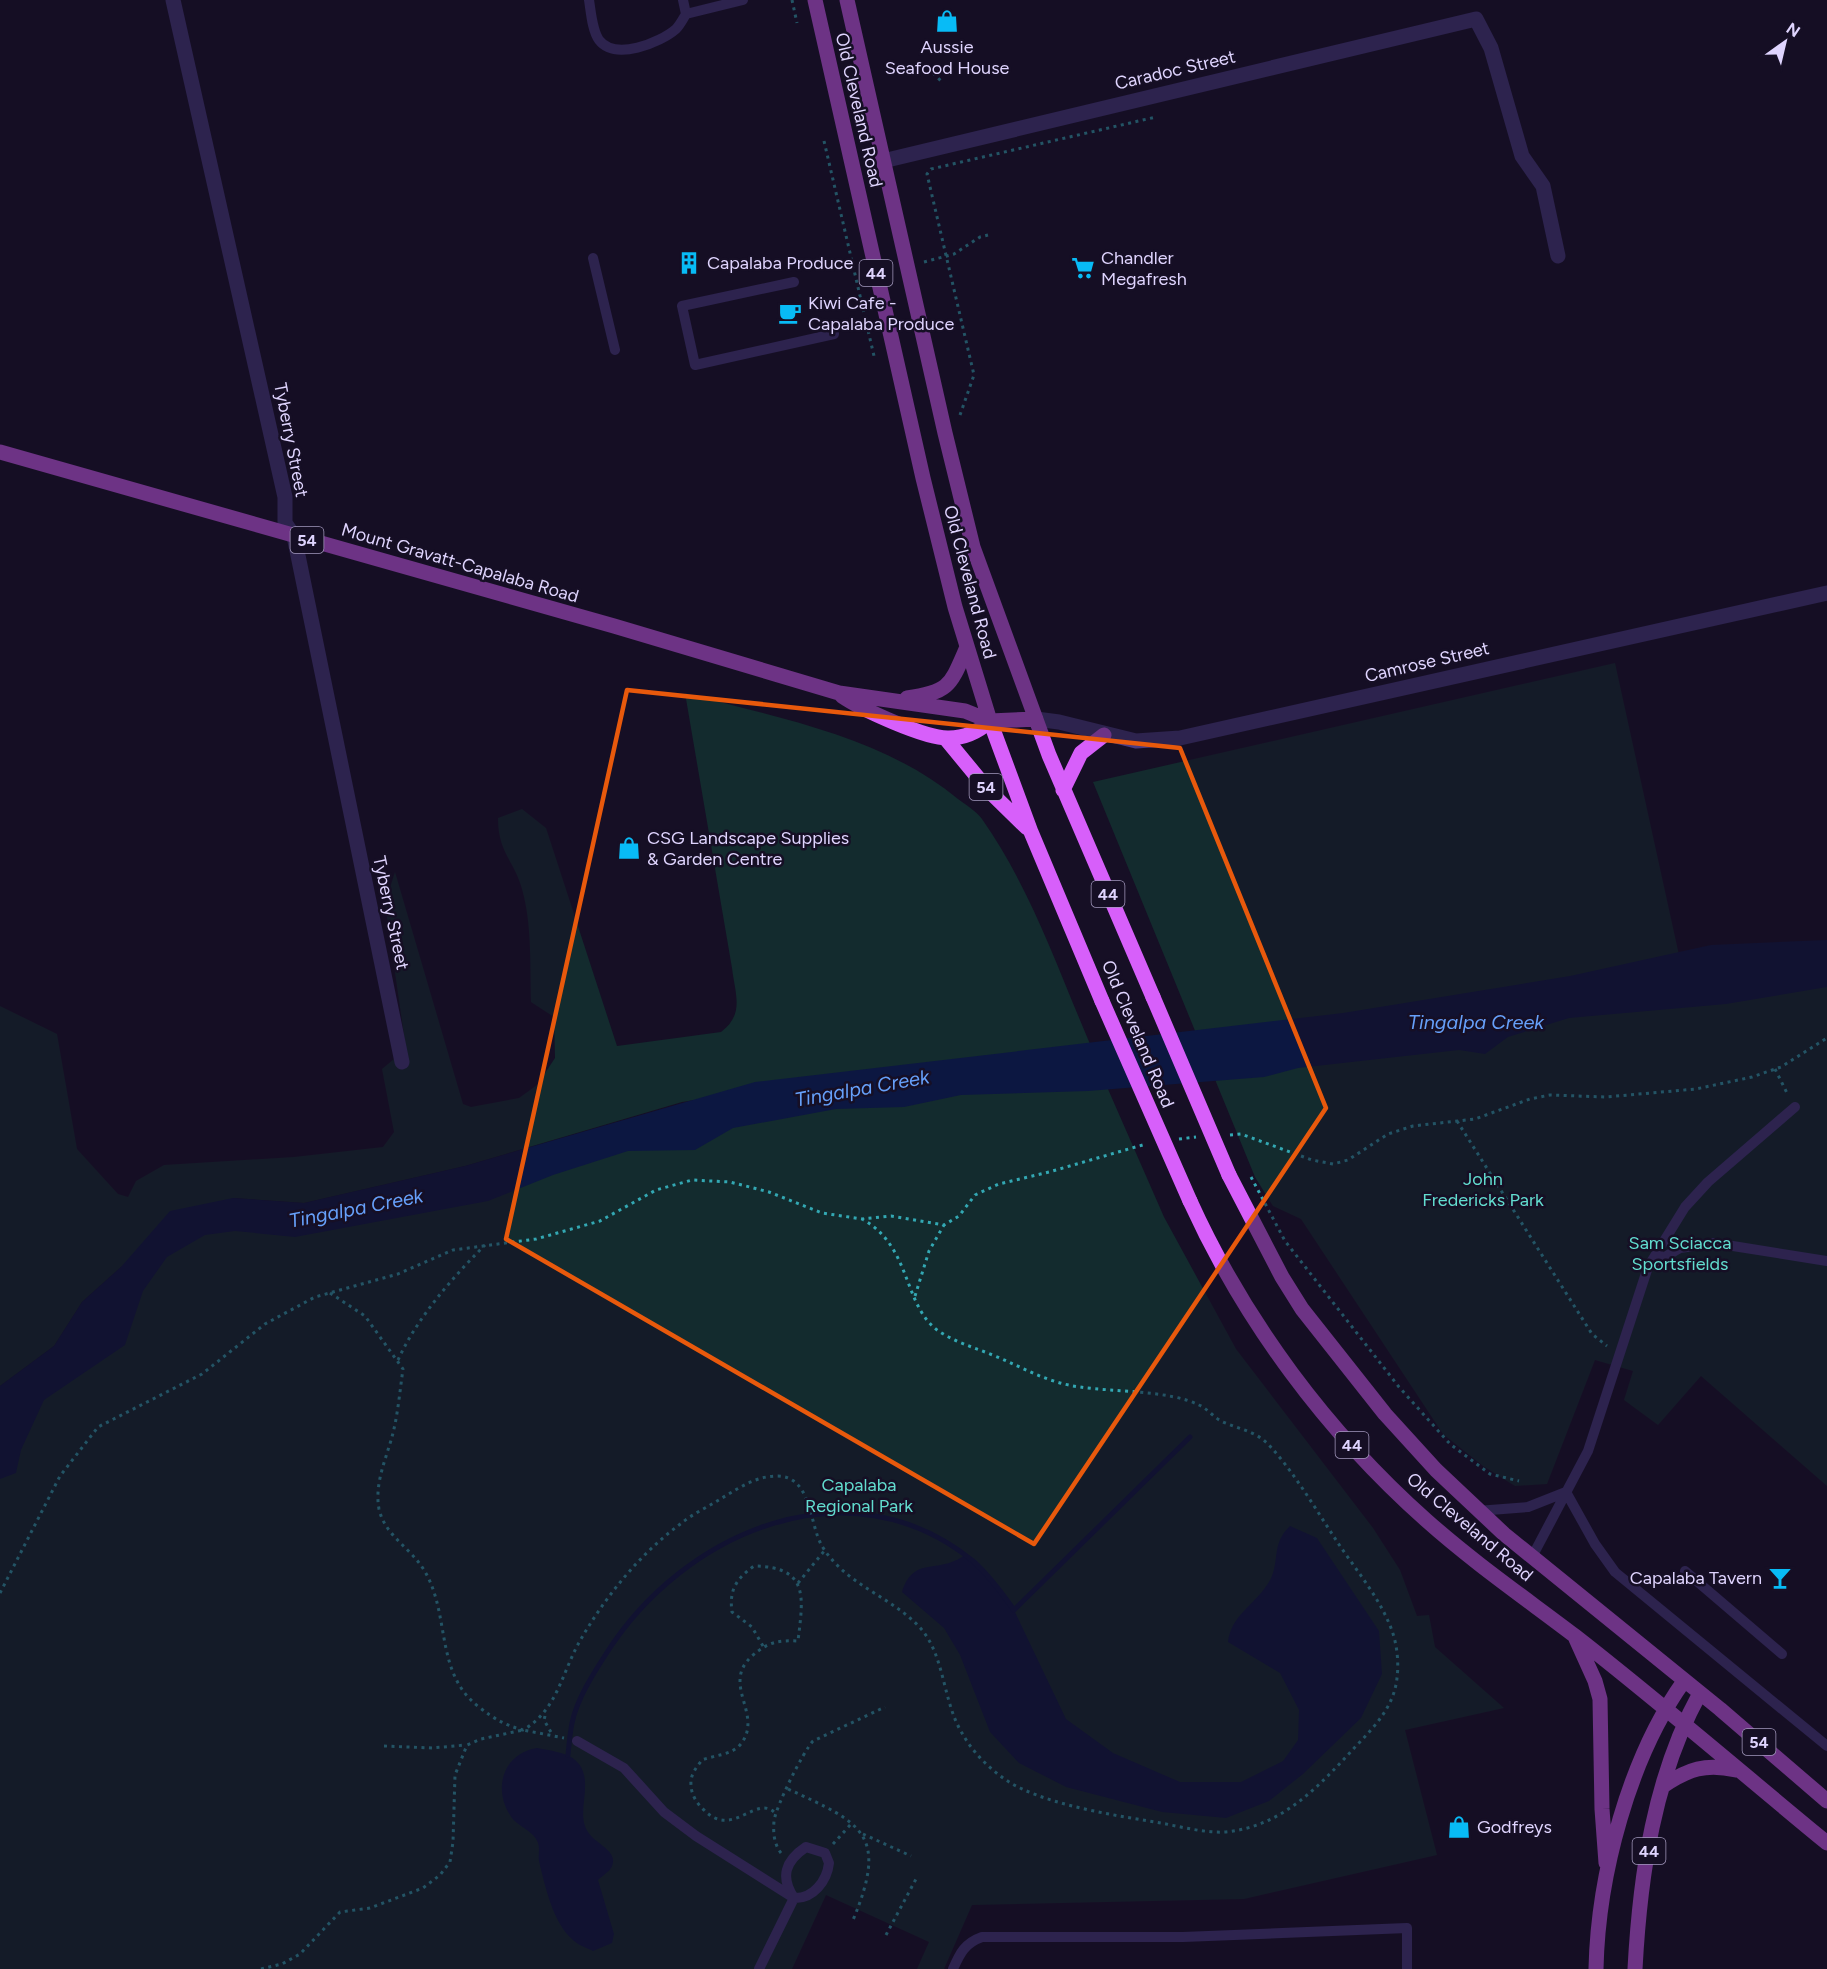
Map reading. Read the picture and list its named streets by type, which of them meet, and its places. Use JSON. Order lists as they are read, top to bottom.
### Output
{
  "streets": {
    "main road": [
      "Old Cleveland Road",
      "44",
      "54",
      "Mount Gravatt-Capalaba Road"
    ],
    "street": ["Caradoc Street", "Tyberry Street", "Camrose Street"]
  },
  "crossings": [
    ["Caradoc Street", "Old Cleveland Road"],
    ["Old Cleveland Road", "44"],
    ["Old Cleveland Road", "54"],
    ["Old Cleveland Road", "Mount Gravatt-Capalaba Road"],
    ["Old Cleveland Road", "Camrose Street"],
    ["Tyberry Street", "Mount Gravatt-Capalaba Road"],
    ["54", "Mount Gravatt-Capalaba Road"],
    ["Mount Gravatt-Capalaba Road", "Camrose Street"]
  ],
  "water": ["Tingalpa Creek"],
  "parks": ["John Fredericks Park", "Sam Sciacca Sportsfields", "Capalaba Regional Park"],
  "places": {
    "shop": ["Aussie Seafood House", "CSG Landscape Supplies & Garden Centre", "Godfreys"],
    "building": ["Capalaba Produce"],
    "supermarket": ["Chandler Megafresh"],
    "cafe": ["Kiwi Cafe - Capalaba Produce"],
    "bar": ["Capalaba Tavern"]
  },
  "north": "top right"
}
